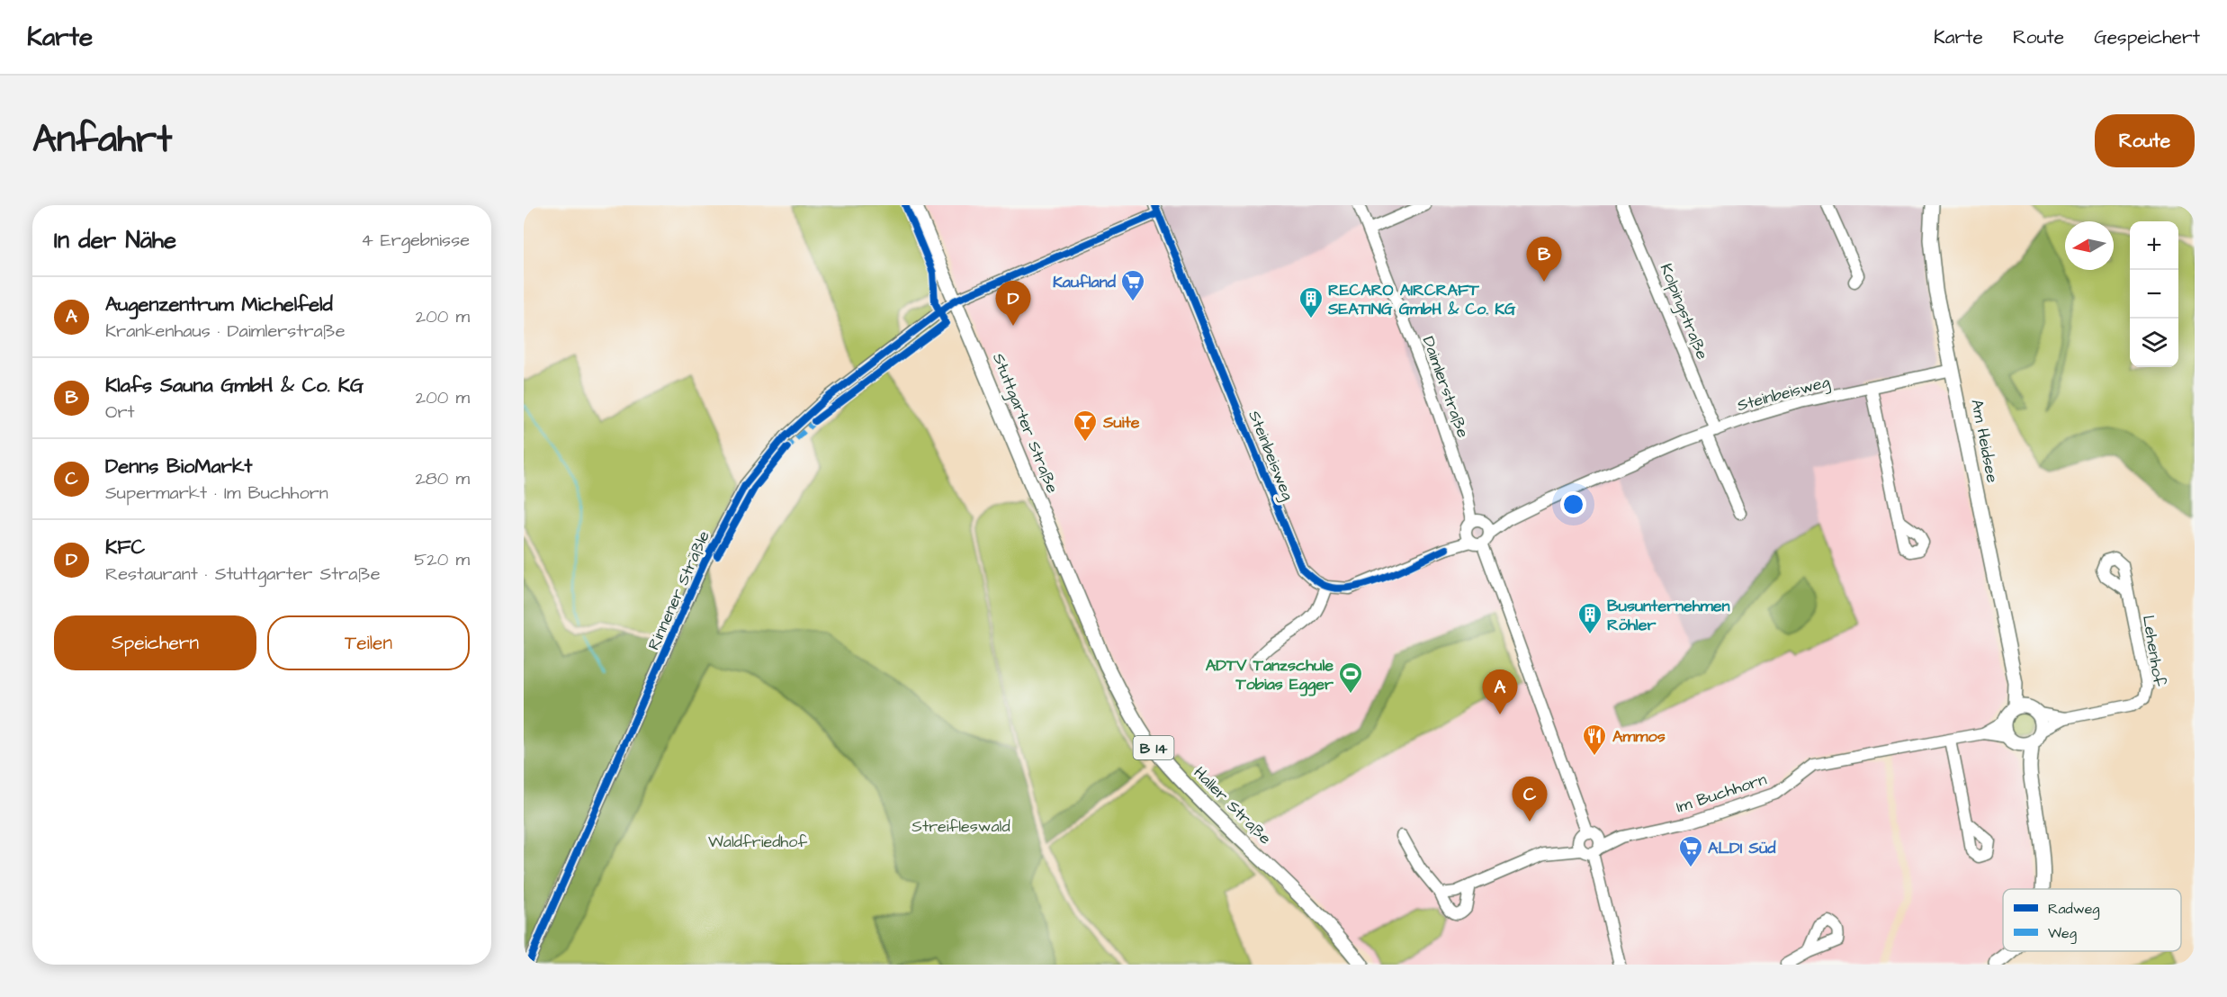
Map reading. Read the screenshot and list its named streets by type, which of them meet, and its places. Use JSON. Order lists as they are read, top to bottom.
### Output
{
  "streets": {
    "main road": [
      "Stuttgarter Straße",
      "Am Heidsee",
      "B 14",
      "Haller Straße"
    ],
    "street": [
      "Kolpingstraße",
      "Daimlerstraße",
      "Steinbeisweg",
      "Rinnener Sträßle",
      "Lehenhof",
      "Im Buchhorn"
    ]
  },
  "crossings": [
    ["Kolpingstraße", "Steinbeisweg"],
    ["Daimlerstraße", "Steinbeisweg"],
    ["Steinbeisweg", "Am Heidsee"],
    ["Steinbeisweg", "Rinnener Sträßle"],
    ["Stuttgarter Straße", "Rinnener Sträßle"],
    ["Stuttgarter Straße", "Haller Straße"],
    ["Am Heidsee", "Lehenhof"],
    ["Am Heidsee", "Im Buchhorn"],
    ["Lehenhof", "Im Buchhorn"]
  ],
  "parks": ["Streifleswald", "Waldfriedhof"],
  "places": {
    "supermarket": ["Kaufland", "ALDI Süd"],
    "building": ["RECARO AIRCRAFT SEATING GmbH & Co. KG", "Busunternehmen Röhler"],
    "bar": ["Suite"],
    "sports": ["ADTV Tanzschule Tobias Egger"],
    "restaurant": ["Ammos"]
  },
  "legend": ["Radweg", "Weg"],
  "north": "left",
  "page": {
    "header": "Karte",
    "nav": ["Karte", "Route", "Gespeichert"],
    "title": "Anfahrt",
    "buttons": [
      "Route",
      ["Speichern", "Teilen"]
    ],
    "heading": ["In der Nähe", "4 Ergebnisse"],
    "map_buttons": ["+", "−"],
    "pins": [
      "B",
      "D",
      "A",
      "C"
    ],
    "list": [
      {
        "mark": "A",
        "name": "Augenzentrum Michelfeld",
        "note": "Krankenhaus · Daimlerstraße",
        "value": "200 m"
      },
      {
        "mark": "B",
        "name": "Klafs Sauna GmbH & Co. KG",
        "note": "Ort",
        "value": "200 m"
      },
      {
        "mark": "C",
        "name": "Denns BioMarkt",
        "note": "Supermarkt · Im Buchhorn",
        "value": "280 m"
      },
      {
        "mark": "D",
        "name": "KFC",
        "note": "Restaurant · Stuttgarter Straße",
        "value": "520 m"
      }
    ]
  }
}
